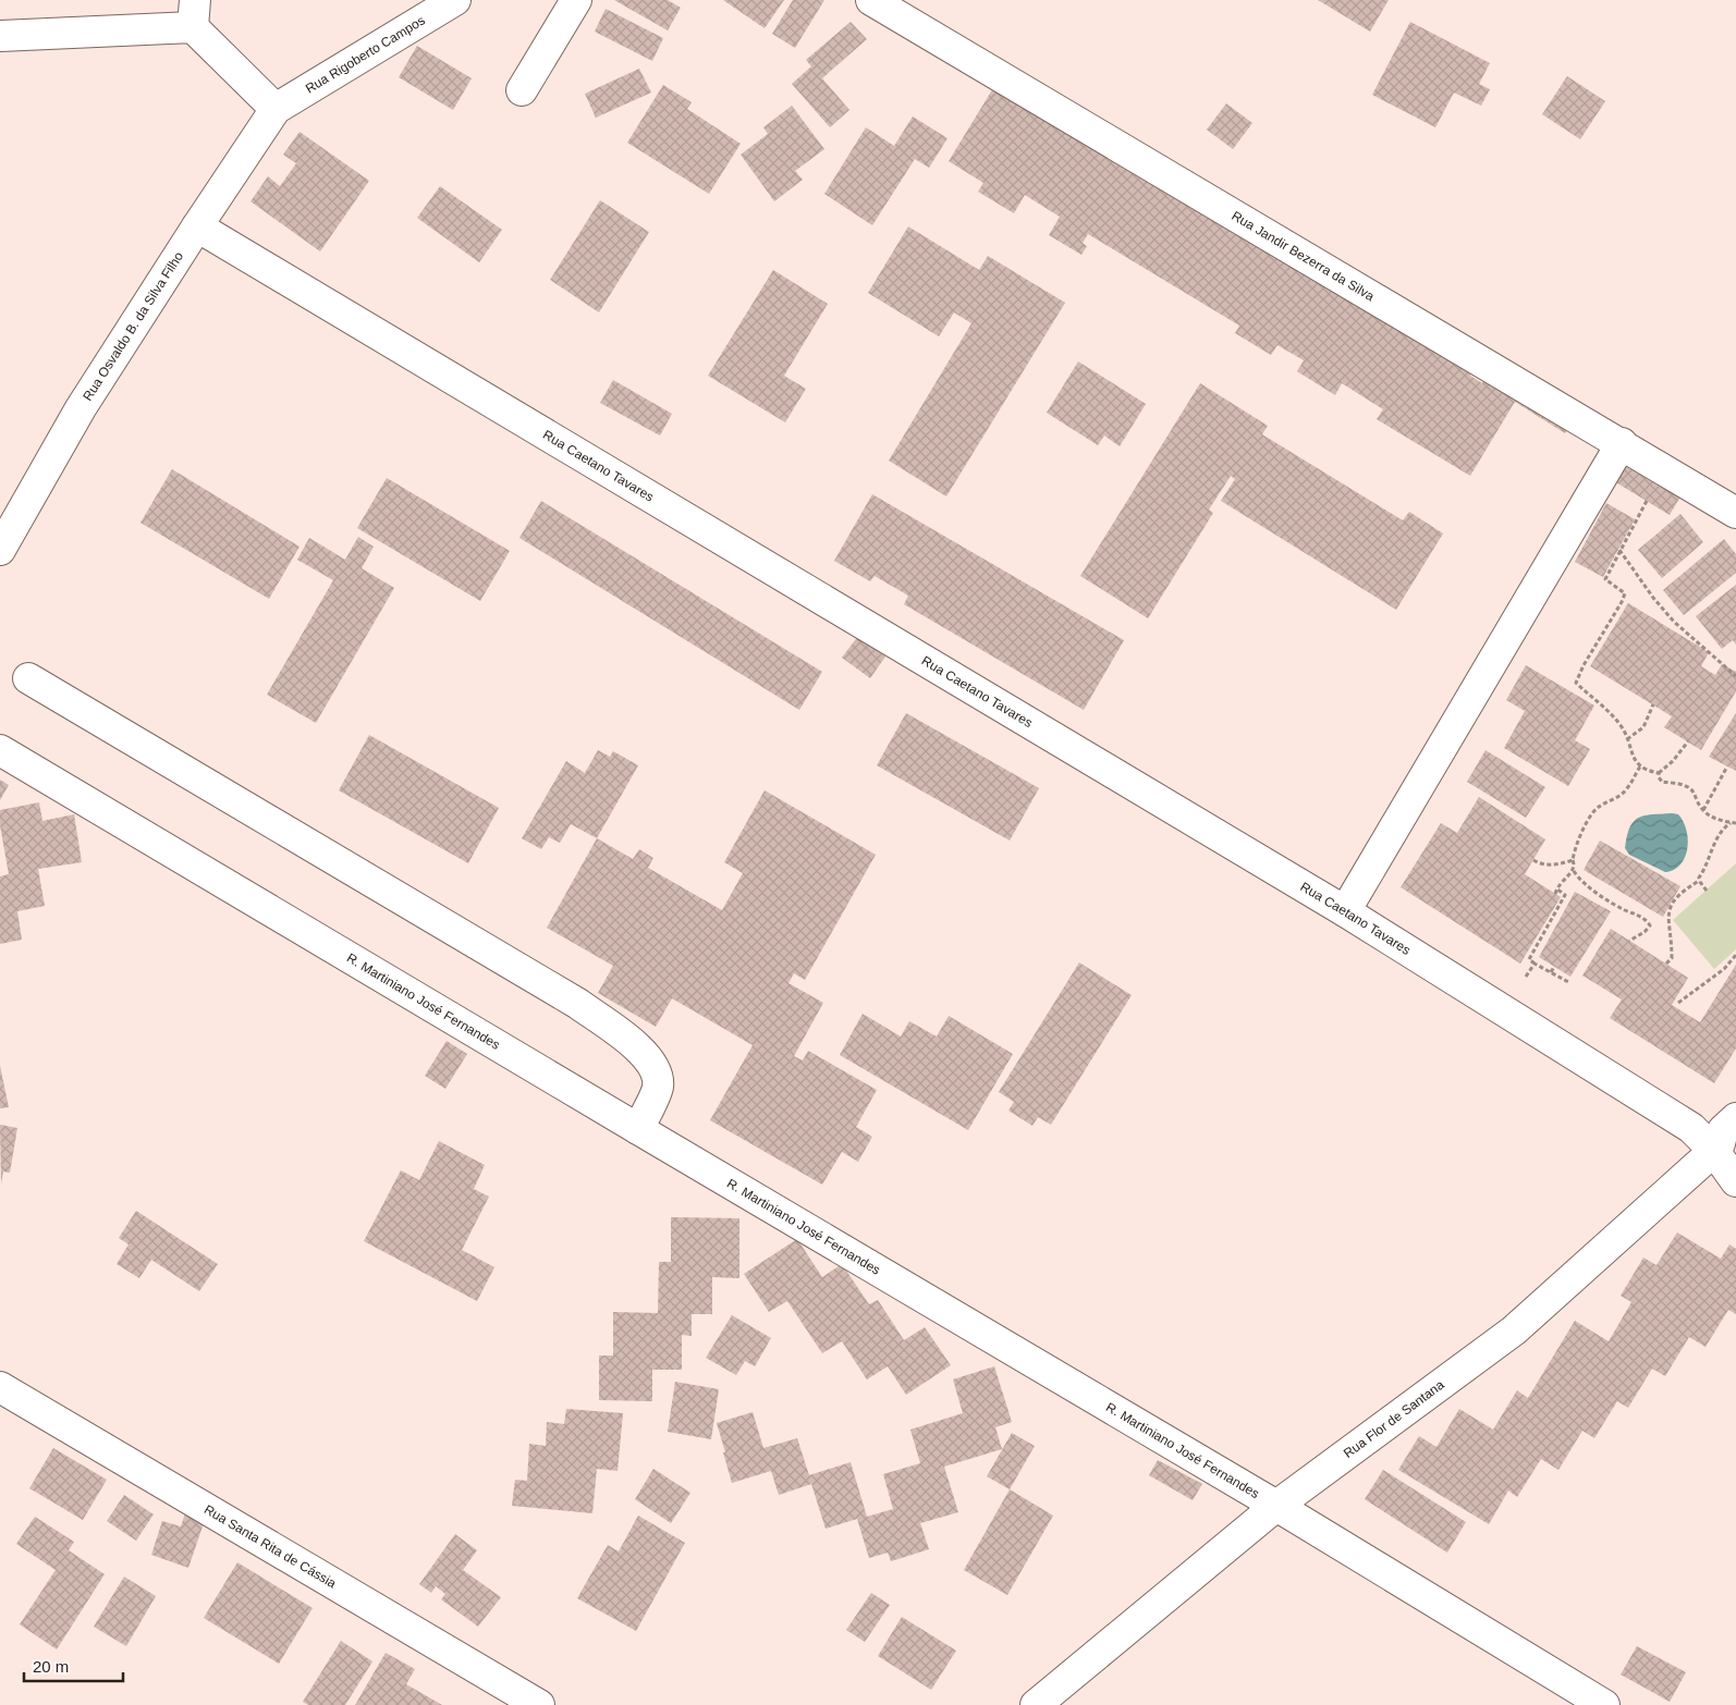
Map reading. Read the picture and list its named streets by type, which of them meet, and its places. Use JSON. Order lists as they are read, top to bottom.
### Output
{
  "streets": {
    "street": [
      "Rua Rigoberto Campos",
      "Rua Jandir Bezerra da Silva",
      "Rua Osvaldo B. da Silva Filho",
      "Rua Caetano Tavares",
      "R. Martiniano José Fernandes",
      "Rua Flor de Santana",
      "Rua Santa Rita de Cássia"
    ]
  },
  "crossings": [
    ["Rua Rigoberto Campos", "Rua Osvaldo B. da Silva Filho"],
    ["Rua Osvaldo B. da Silva Filho", "Rua Caetano Tavares"],
    ["Rua Caetano Tavares", "Rua Flor de Santana"],
    ["R. Martiniano José Fernandes", "Rua Flor de Santana"]
  ],
  "scale_bar": "20 m"
}
